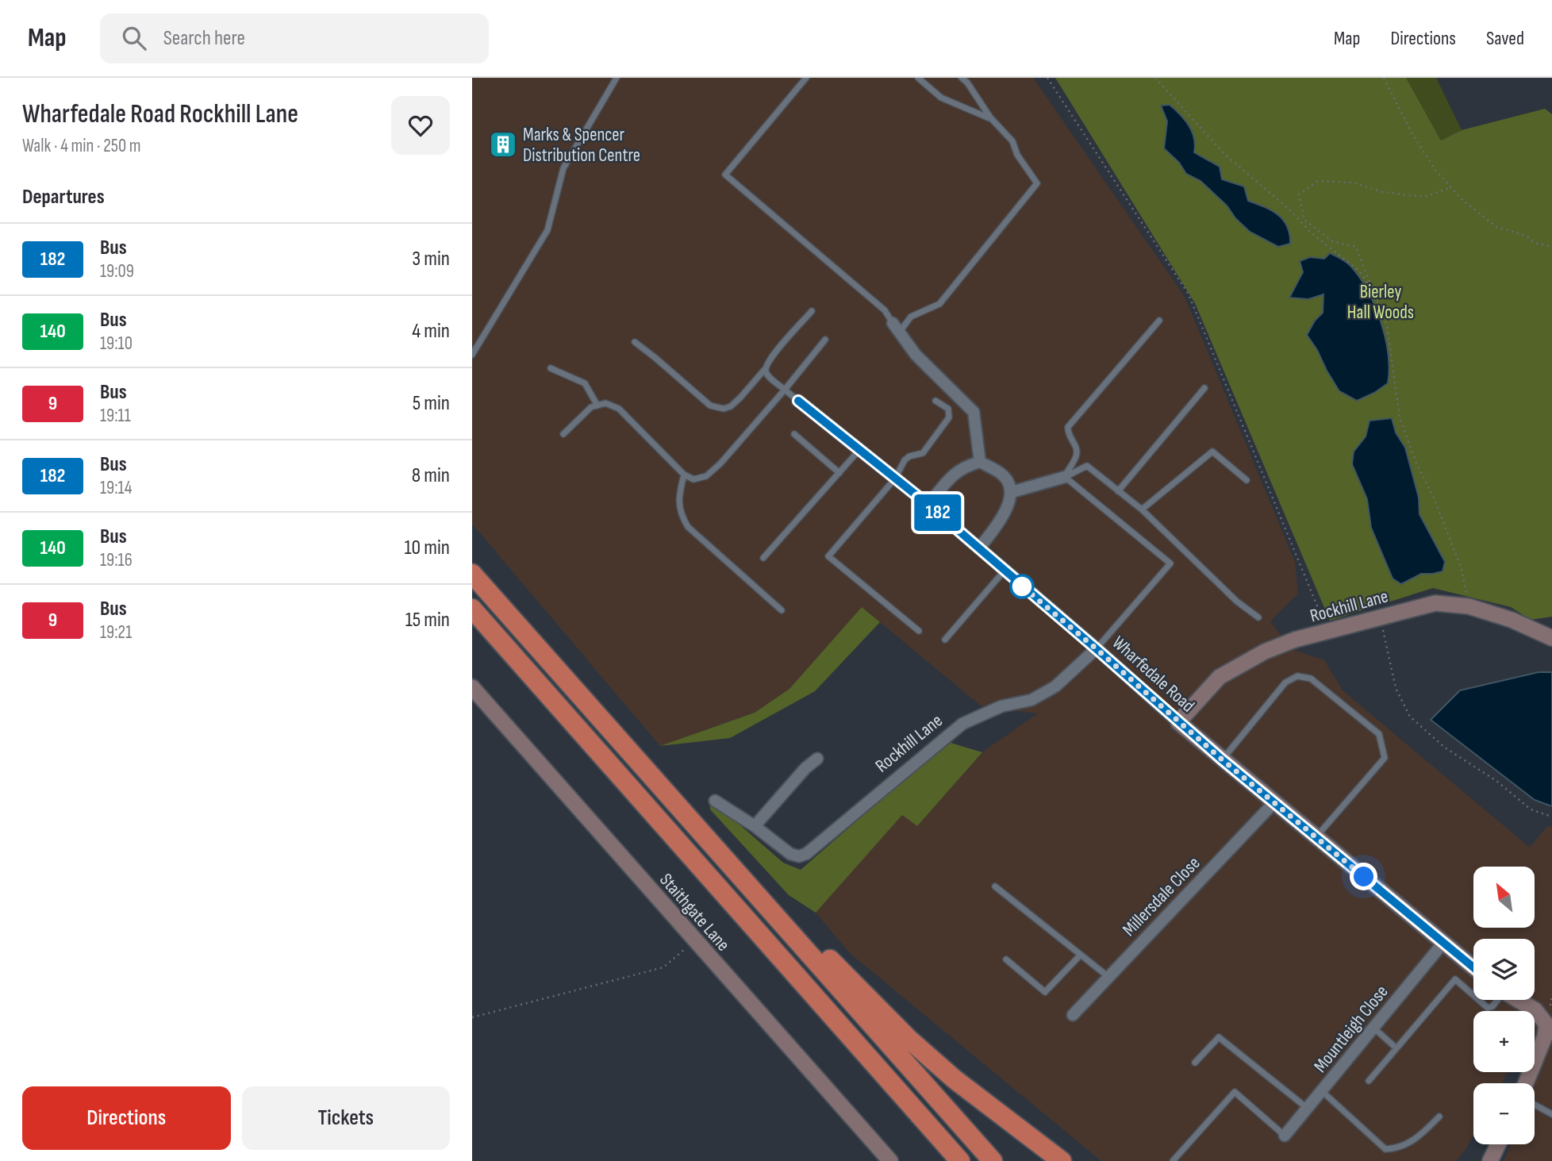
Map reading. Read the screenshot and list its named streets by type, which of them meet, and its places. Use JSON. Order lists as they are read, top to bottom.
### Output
{
  "streets": {
    "street": [
      "Rockhill Lane",
      "Wharfedale Road",
      "Millersdale Close",
      "Staithgate Lane",
      "Mountleigh Close"
    ]
  },
  "crossings": [
    ["Rockhill Lane", "Wharfedale Road"],
    ["Wharfedale Road", "Millersdale Close"],
    ["Wharfedale Road", "Mountleigh Close"]
  ],
  "parks": ["Bierley Hall Woods"],
  "places": {
    "building": ["Marks & Spencer Distribution Centre"]
  },
  "lines": ["bus line 182"],
  "north": "top left",
  "page": {
    "header": "Map",
    "search": "Search here",
    "nav": ["Map", "Directions", "Saved"],
    "heading": [
      ["Wharfedale Road Rockhill Lane", "Walk · 4 min · 250 m"],
      "Departures"
    ],
    "on_map": "182",
    "list": [
      {
        "mark": "182",
        "name": "Bus",
        "note": "19:09",
        "value": "3 min"
      },
      {
        "mark": "140",
        "name": "Bus",
        "note": "19:10",
        "value": "4 min"
      },
      {
        "mark": "9",
        "name": "Bus",
        "note": "19:11",
        "value": "5 min"
      },
      {
        "mark": "182",
        "name": "Bus",
        "note": "19:14",
        "value": "8 min"
      },
      {
        "mark": "140",
        "name": "Bus",
        "note": "19:16",
        "value": "10 min"
      },
      {
        "mark": "9",
        "name": "Bus",
        "note": "19:21",
        "value": "15 min"
      }
    ],
    "map_buttons": ["+", "−"],
    "buttons": ["Directions", "Tickets"]
  }
}
